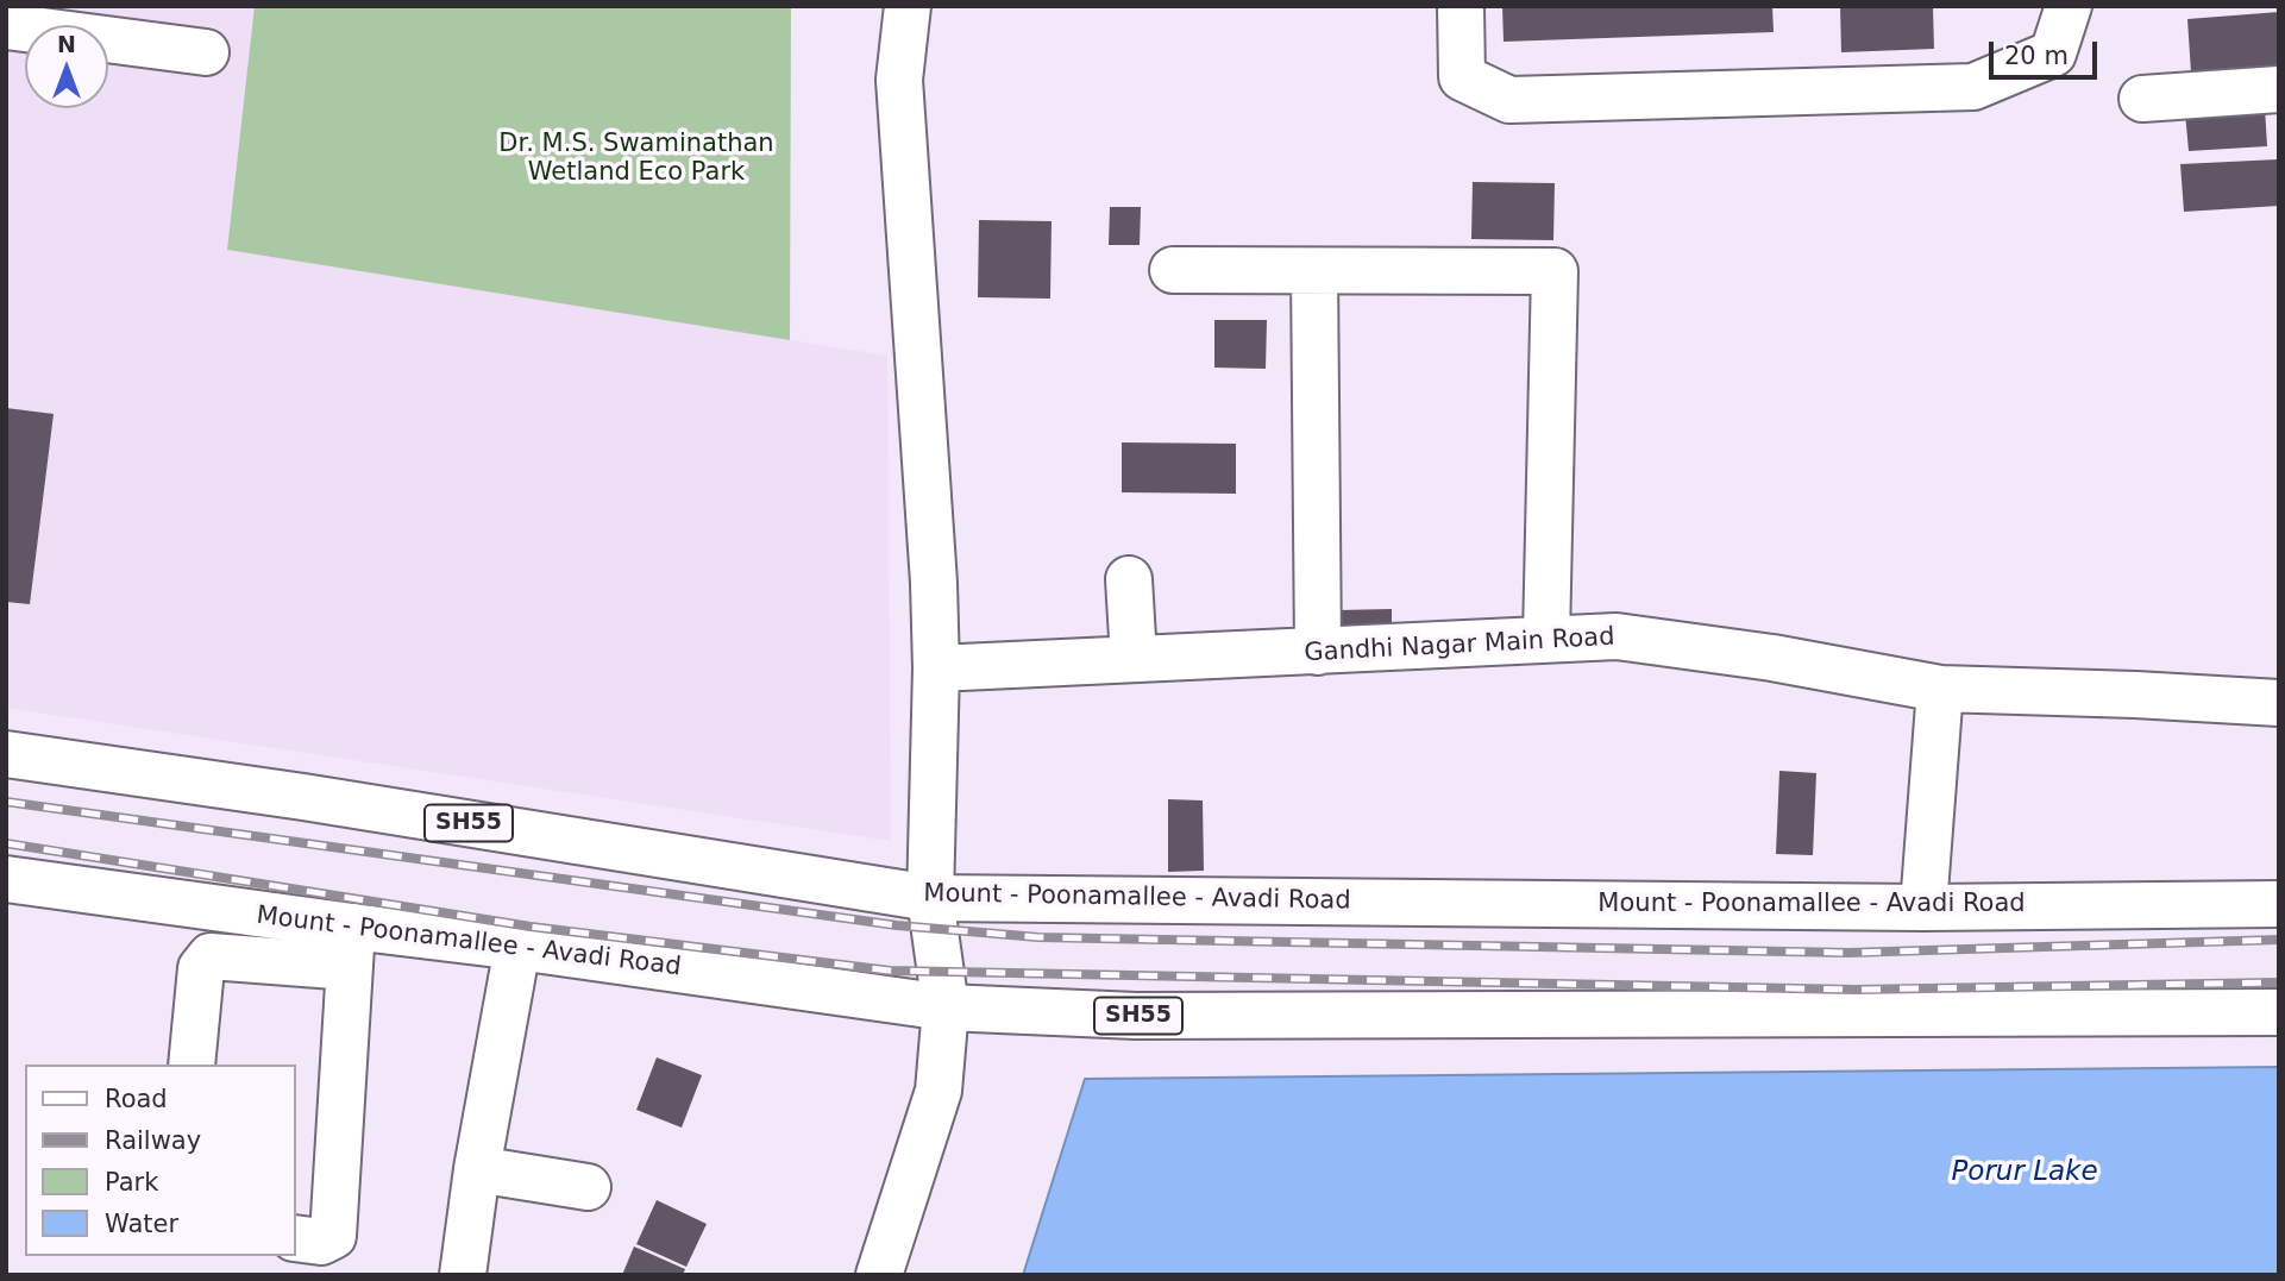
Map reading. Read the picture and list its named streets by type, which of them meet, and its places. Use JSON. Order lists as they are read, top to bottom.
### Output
{
  "streets": {
    "street": ["Gandhi Nagar Main Road", "SH55", "Mount - Poonamallee - Avadi Road"]
  },
  "water": ["Porur Lake"],
  "parks": ["Dr. M.S. Swaminathan Wetland Eco Park"],
  "legend": [
    "Road",
    "Railway",
    "Park",
    "Water"
  ],
  "scale_bar": "20 m",
  "north": "top"
}
